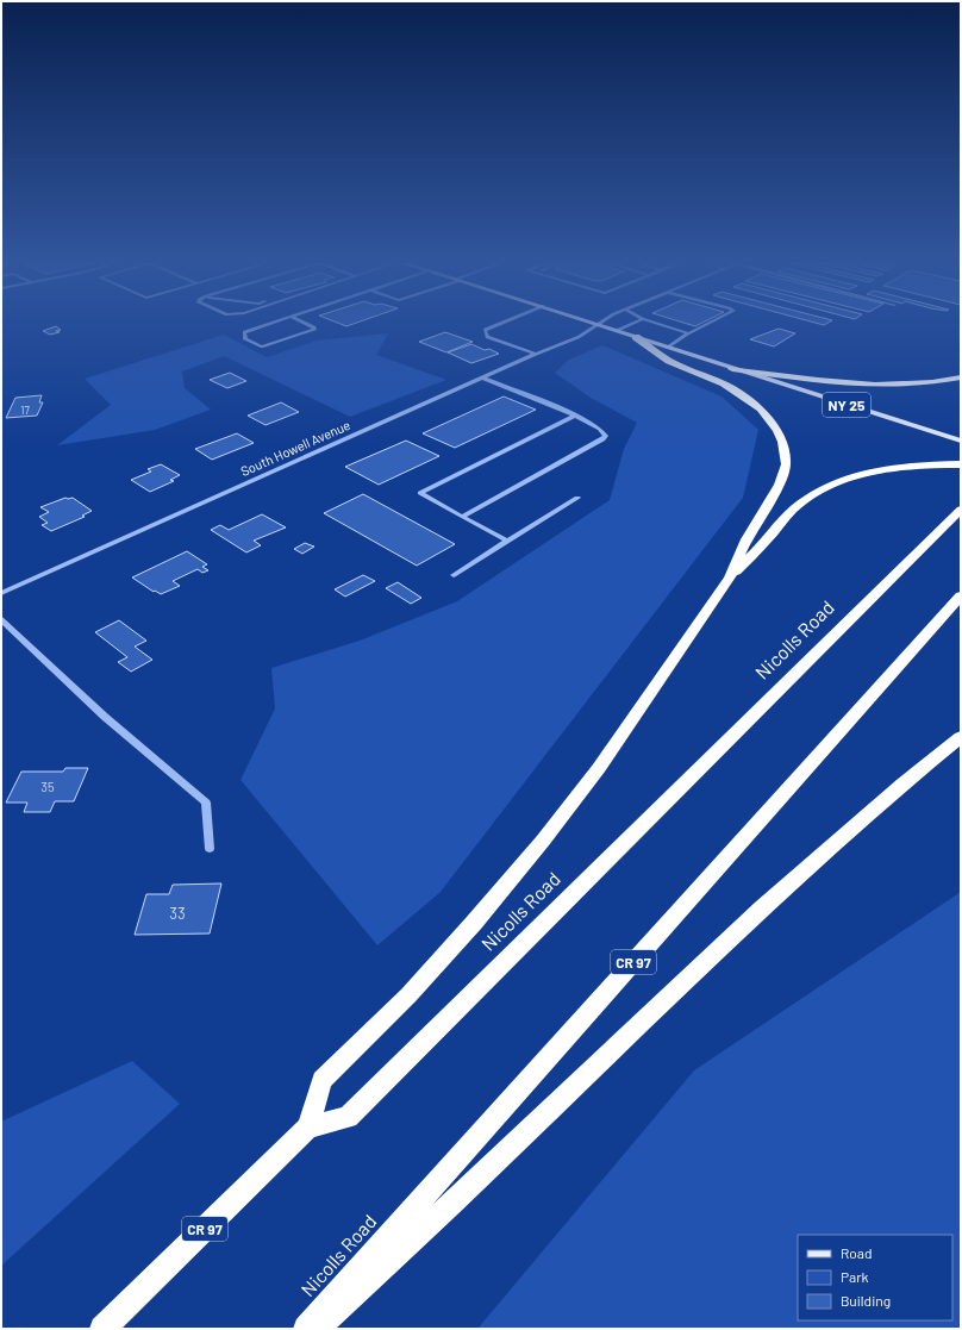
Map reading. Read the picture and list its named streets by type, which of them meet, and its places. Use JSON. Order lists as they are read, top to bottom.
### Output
{
  "streets": {
    "highway": ["Nicolls Road", "CR 97"],
    "main road": ["NY 25"],
    "street": ["South Howell Avenue"]
  },
  "house_numbers": ["17", "35", "33"],
  "legend": ["Road", "Park", "Building"]
}
